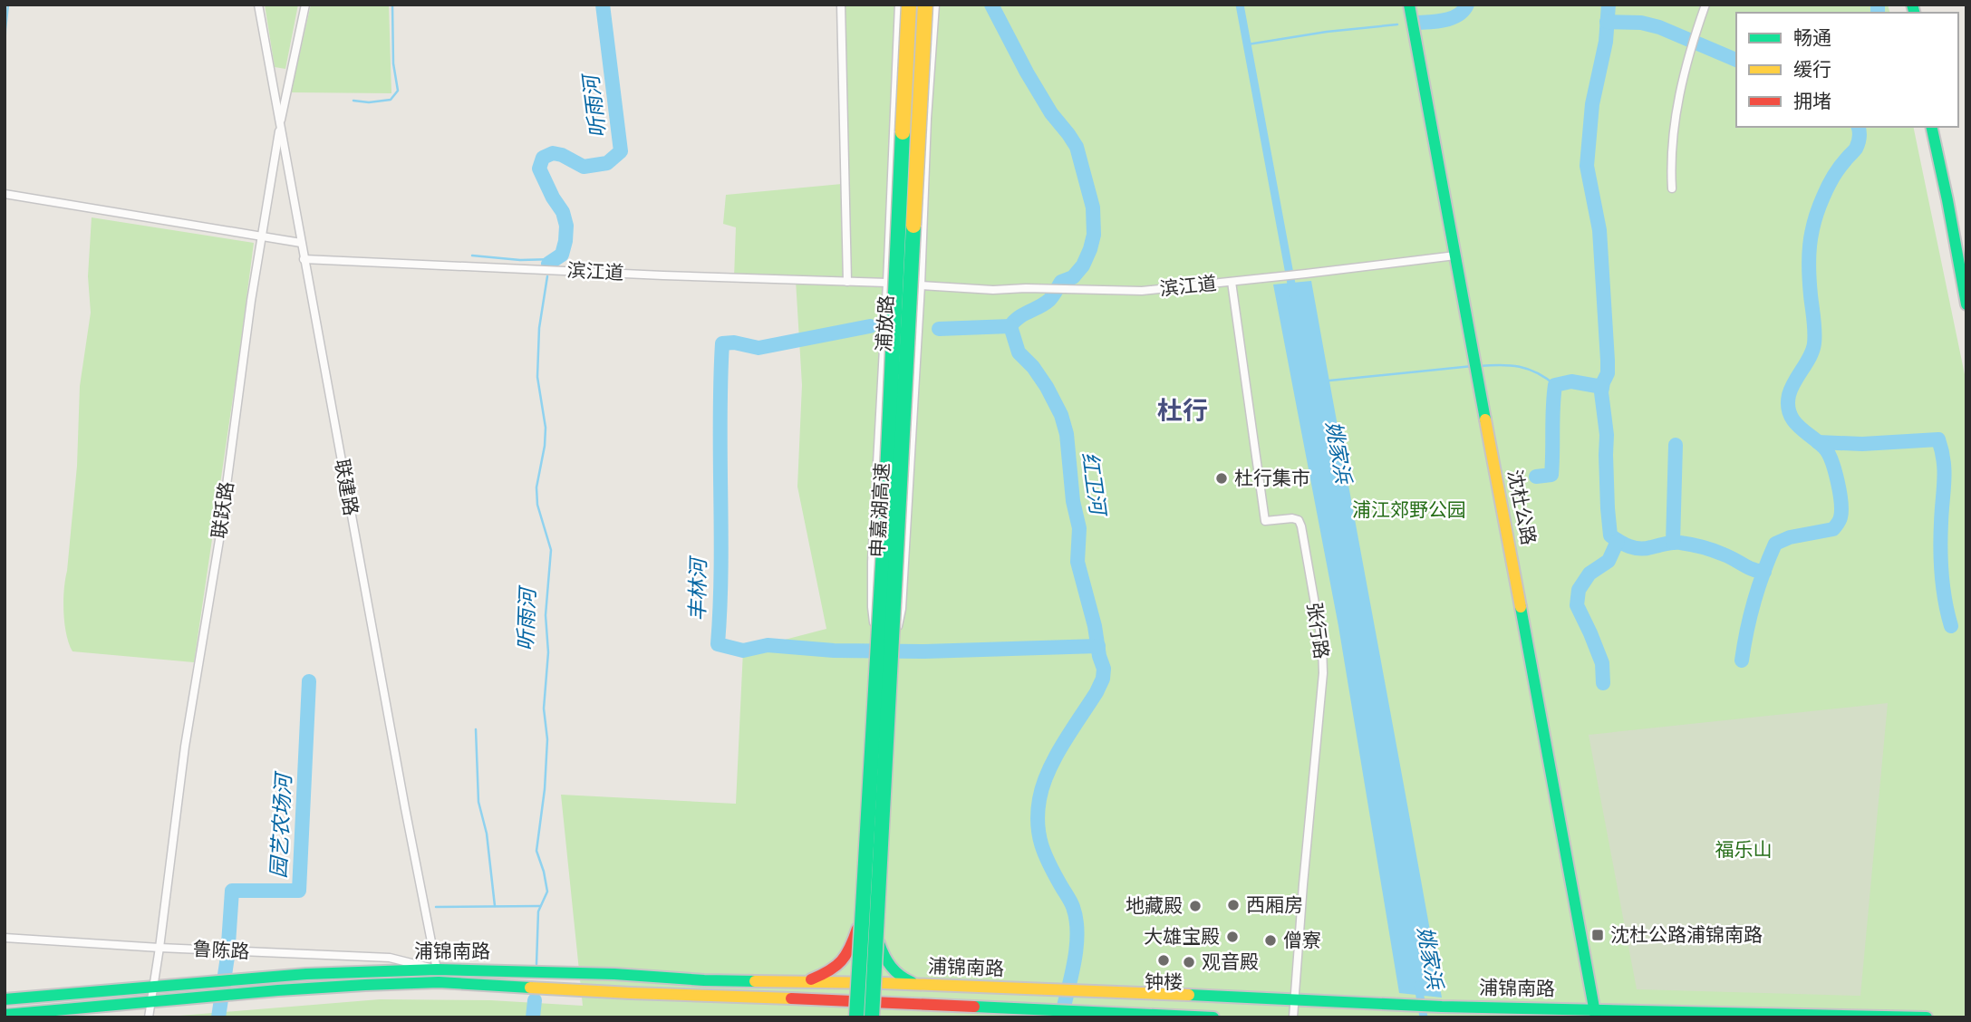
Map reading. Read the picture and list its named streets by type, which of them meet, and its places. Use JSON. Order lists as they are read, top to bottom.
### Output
{
  "streets": {
    "main road": ["沈杜公路", "申嘉湖高速", "浦锦南路"],
    "street": [
      "滨江道",
      "浦放路",
      "联建路",
      "联跃路",
      "张行路",
      "鲁陈路"
    ]
  },
  "crossings": [
    ["滨江道", "浦放路"],
    ["滨江道", "联建路"],
    ["滨江道", "沈杜公路"],
    ["滨江道", "张行路"],
    ["联建路", "联跃路"],
    ["联建路", "鲁陈路"],
    ["联建路", "浦锦南路"],
    ["沈杜公路", "浦锦南路"],
    ["联跃路", "鲁陈路"],
    ["联跃路", "浦锦南路"],
    ["张行路", "浦锦南路"],
    ["鲁陈路", "浦锦南路"]
  ],
  "districts": ["杜行"],
  "water": [
    "听雨河",
    "姚家浜",
    "红卫河",
    "丰林河",
    "园艺农场河"
  ],
  "parks": ["浦江郊野公园", "福乐山"],
  "places": {
    "other": [
      "杜行集市",
      "西厢房",
      "地藏殿",
      "大雄宝殿",
      "僧寮",
      "钟楼",
      "观音殿"
    ],
    "transit": ["沈杜公路浦锦南路"]
  },
  "legend": ["畅通", "缓行", "拥堵"]
}
